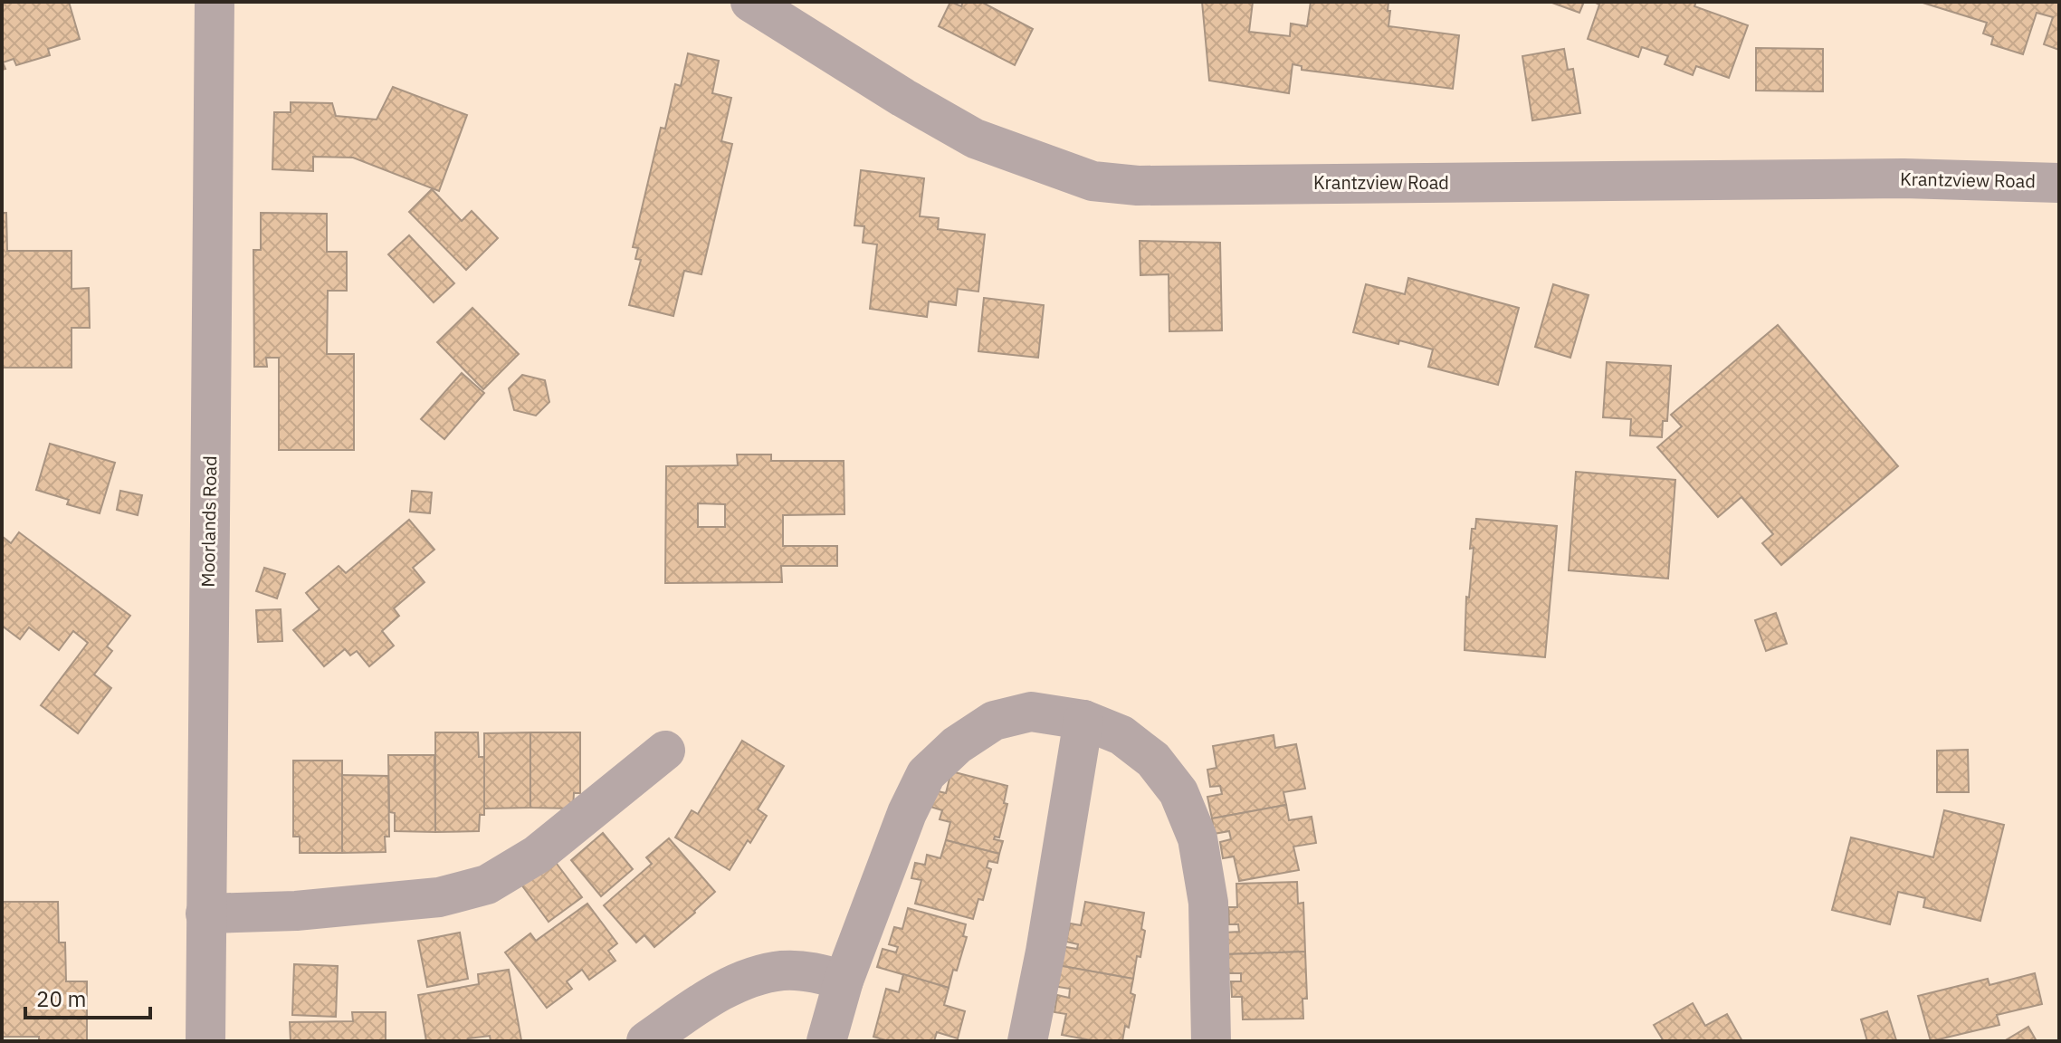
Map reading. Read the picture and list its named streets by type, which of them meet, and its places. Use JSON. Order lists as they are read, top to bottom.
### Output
{
  "streets": {
    "street": ["Krantzview Road", "Moorlands Road"]
  },
  "scale_bar": "20 m"
}
